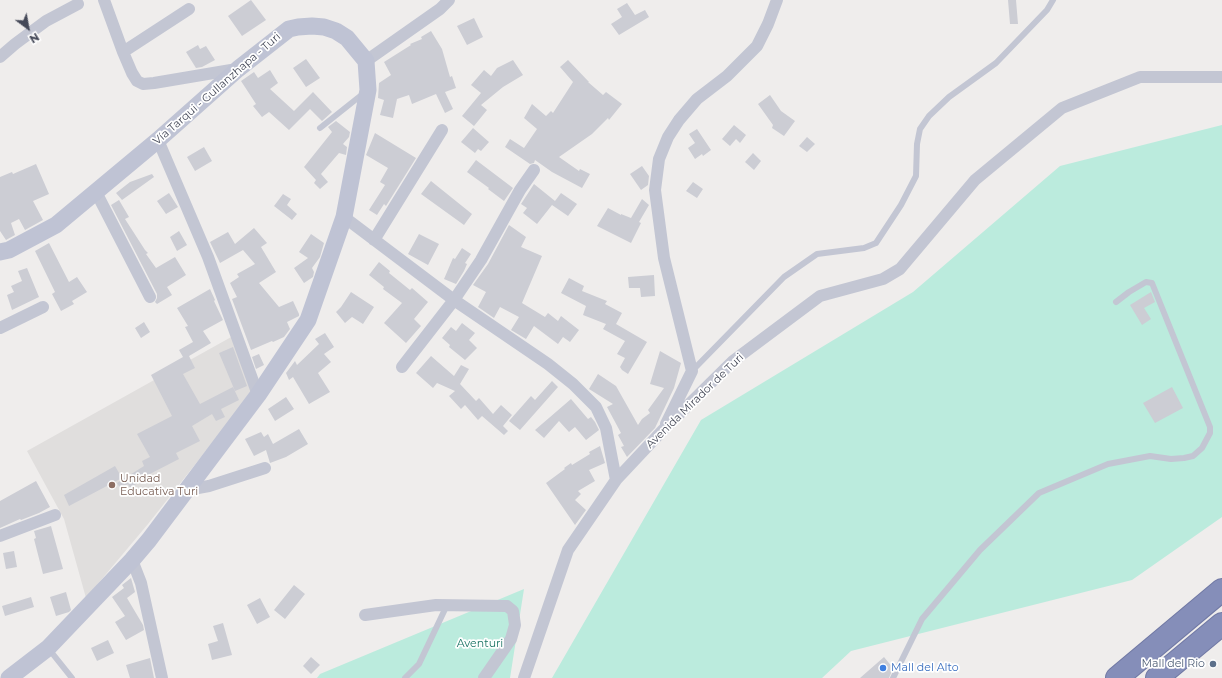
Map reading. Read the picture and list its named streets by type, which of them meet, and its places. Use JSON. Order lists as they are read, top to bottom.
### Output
{
  "streets": {
    "main road": ["Vía Tarqui - Gullanzhapa - Turi"],
    "street": ["Avenida Mirador de Turi"]
  },
  "parks": ["Aventuri"],
  "places": ["Unidad Educativa Turi", "Mall del Rio", "Mall del Alto"],
  "north": "bottom right"
}
